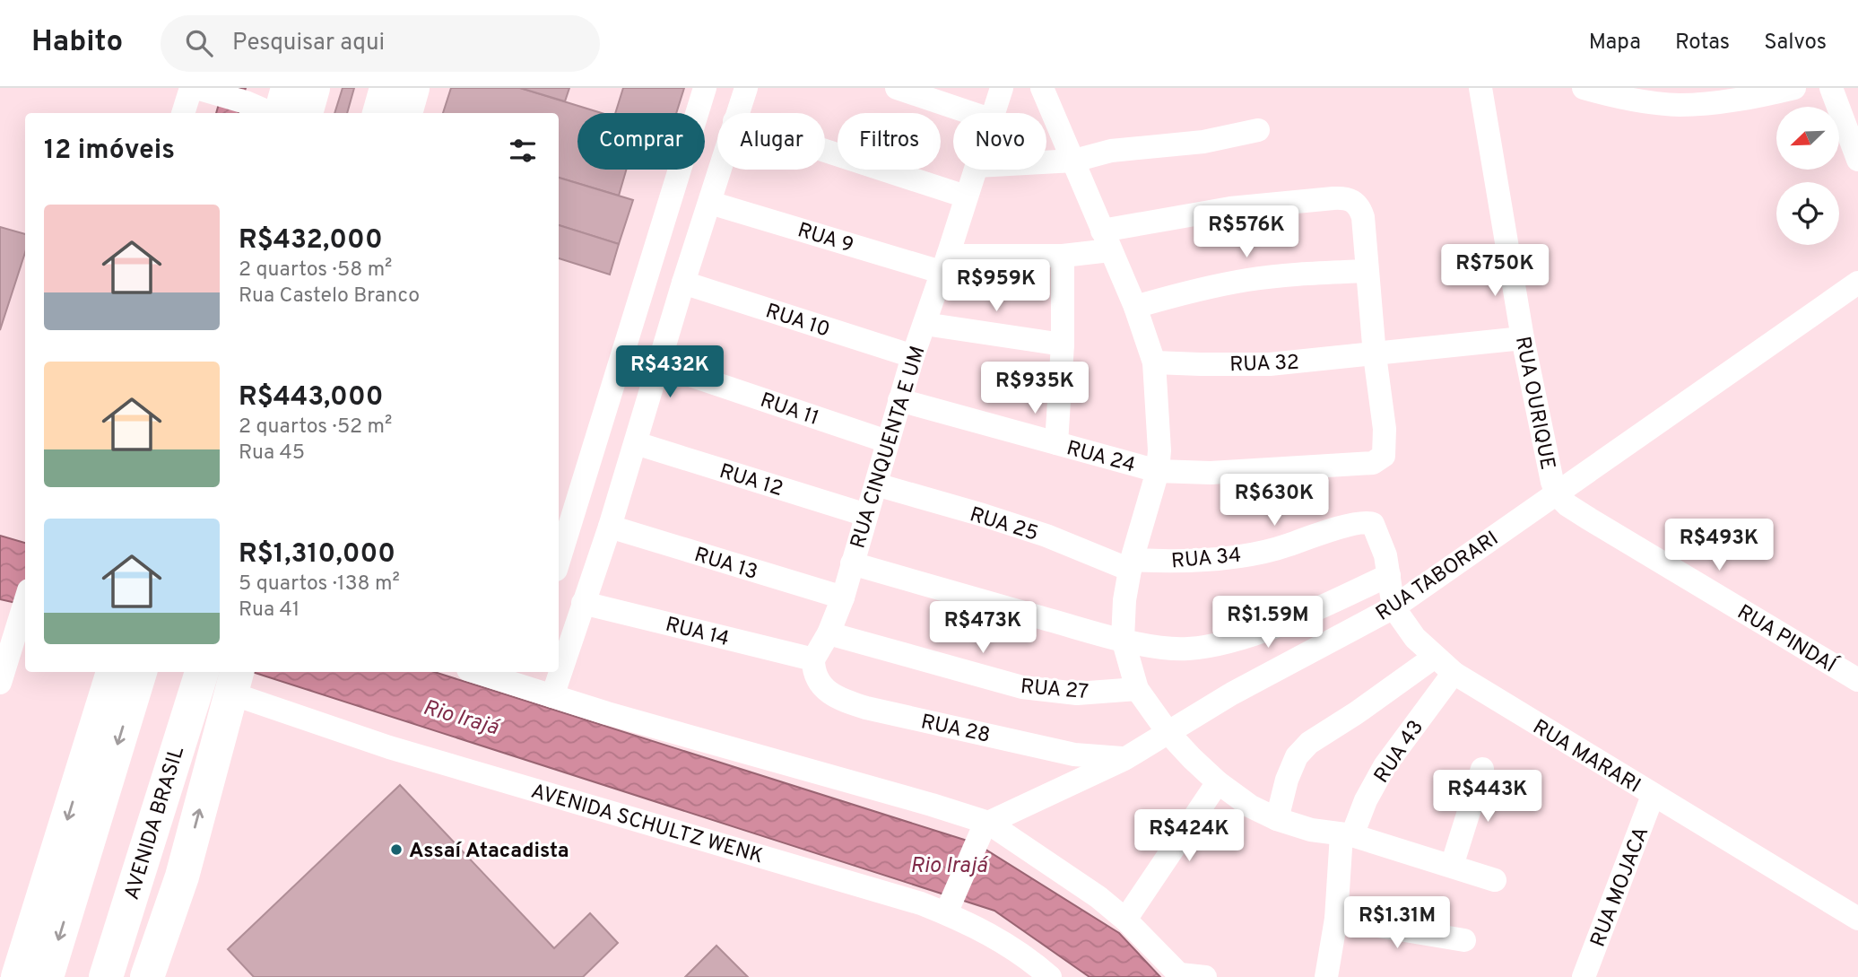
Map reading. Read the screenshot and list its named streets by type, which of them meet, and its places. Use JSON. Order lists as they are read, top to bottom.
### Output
{
  "streets": {
    "highway": ["AVENIDA BRASIL"],
    "street": [
      "RUA 9",
      "RUA 10",
      "RUA 32",
      "RUA OURIQUE",
      "RUA 11",
      "RUA CINQUENTA E UM",
      "RUA 24",
      "RUA 12",
      "RUA 25",
      "RUA 34",
      "RUA 13",
      "RUA TABORARI",
      "RUA 14",
      "RUA PINDAÍ",
      "RUA 27",
      "RUA 28",
      "RUA 43",
      "RUA MARARI",
      "AVENIDA SCHULTZ WENK",
      "RUA MOJACA"
    ]
  },
  "crossings": [
    ["RUA 9", "RUA CINQUENTA E UM"],
    ["RUA 10", "RUA CINQUENTA E UM"],
    ["RUA 32", "RUA OURIQUE"],
    ["RUA 32", "RUA 24"],
    ["RUA OURIQUE", "RUA TABORARI"],
    ["RUA OURIQUE", "RUA PINDAÍ"],
    ["RUA 11", "RUA CINQUENTA E UM"],
    ["RUA CINQUENTA E UM", "RUA 24"],
    ["RUA CINQUENTA E UM", "RUA 12"],
    ["RUA CINQUENTA E UM", "RUA 25"],
    ["RUA CINQUENTA E UM", "RUA 13"],
    ["RUA CINQUENTA E UM", "RUA 14"],
    ["RUA CINQUENTA E UM", "RUA 27"],
    ["RUA CINQUENTA E UM", "RUA 28"],
    ["RUA 25", "RUA 34"],
    ["RUA 34", "RUA MARARI"],
    ["RUA TABORARI", "RUA PINDAÍ"],
    ["RUA TABORARI", "RUA 28"],
    ["RUA TABORARI", "RUA MARARI"],
    ["RUA 14", "RUA 28"],
    ["RUA 43", "RUA MARARI"],
    ["RUA MARARI", "RUA MOJACA"],
    ["AVENIDA BRASIL", "AVENIDA SCHULTZ WENK"]
  ],
  "water": ["Rio Irajá"],
  "places": ["Assaí Atacadista"],
  "north": "bottom left",
  "page": {
    "header": "Habito",
    "search": "Pesquisar aqui",
    "nav": ["Mapa", "Rotas", "Salvos"],
    "chip": [
      "Comprar",
      "Alugar",
      "Filtros",
      "Novo"
    ],
    "heading": "12 imóveis",
    "list": [
      {
        "name": "R$432,000",
        "note": "2 quartos · 58 m² · Rua Castelo Branco"
      },
      {
        "name": "R$443,000",
        "note": "2 quartos · 52 m² · Rua 45"
      },
      {
        "name": "R$1,310,000",
        "note": "5 quartos · 138 m² · Rua 41"
      }
    ],
    "price": [
      "R$576K",
      "R$750K",
      "R$959K",
      "R$432K",
      "R$935K",
      "R$630K",
      "R$493K",
      "R$1.59M",
      "R$473K",
      "R$443K",
      "R$424K",
      "R$1.31M"
    ]
  }
}
